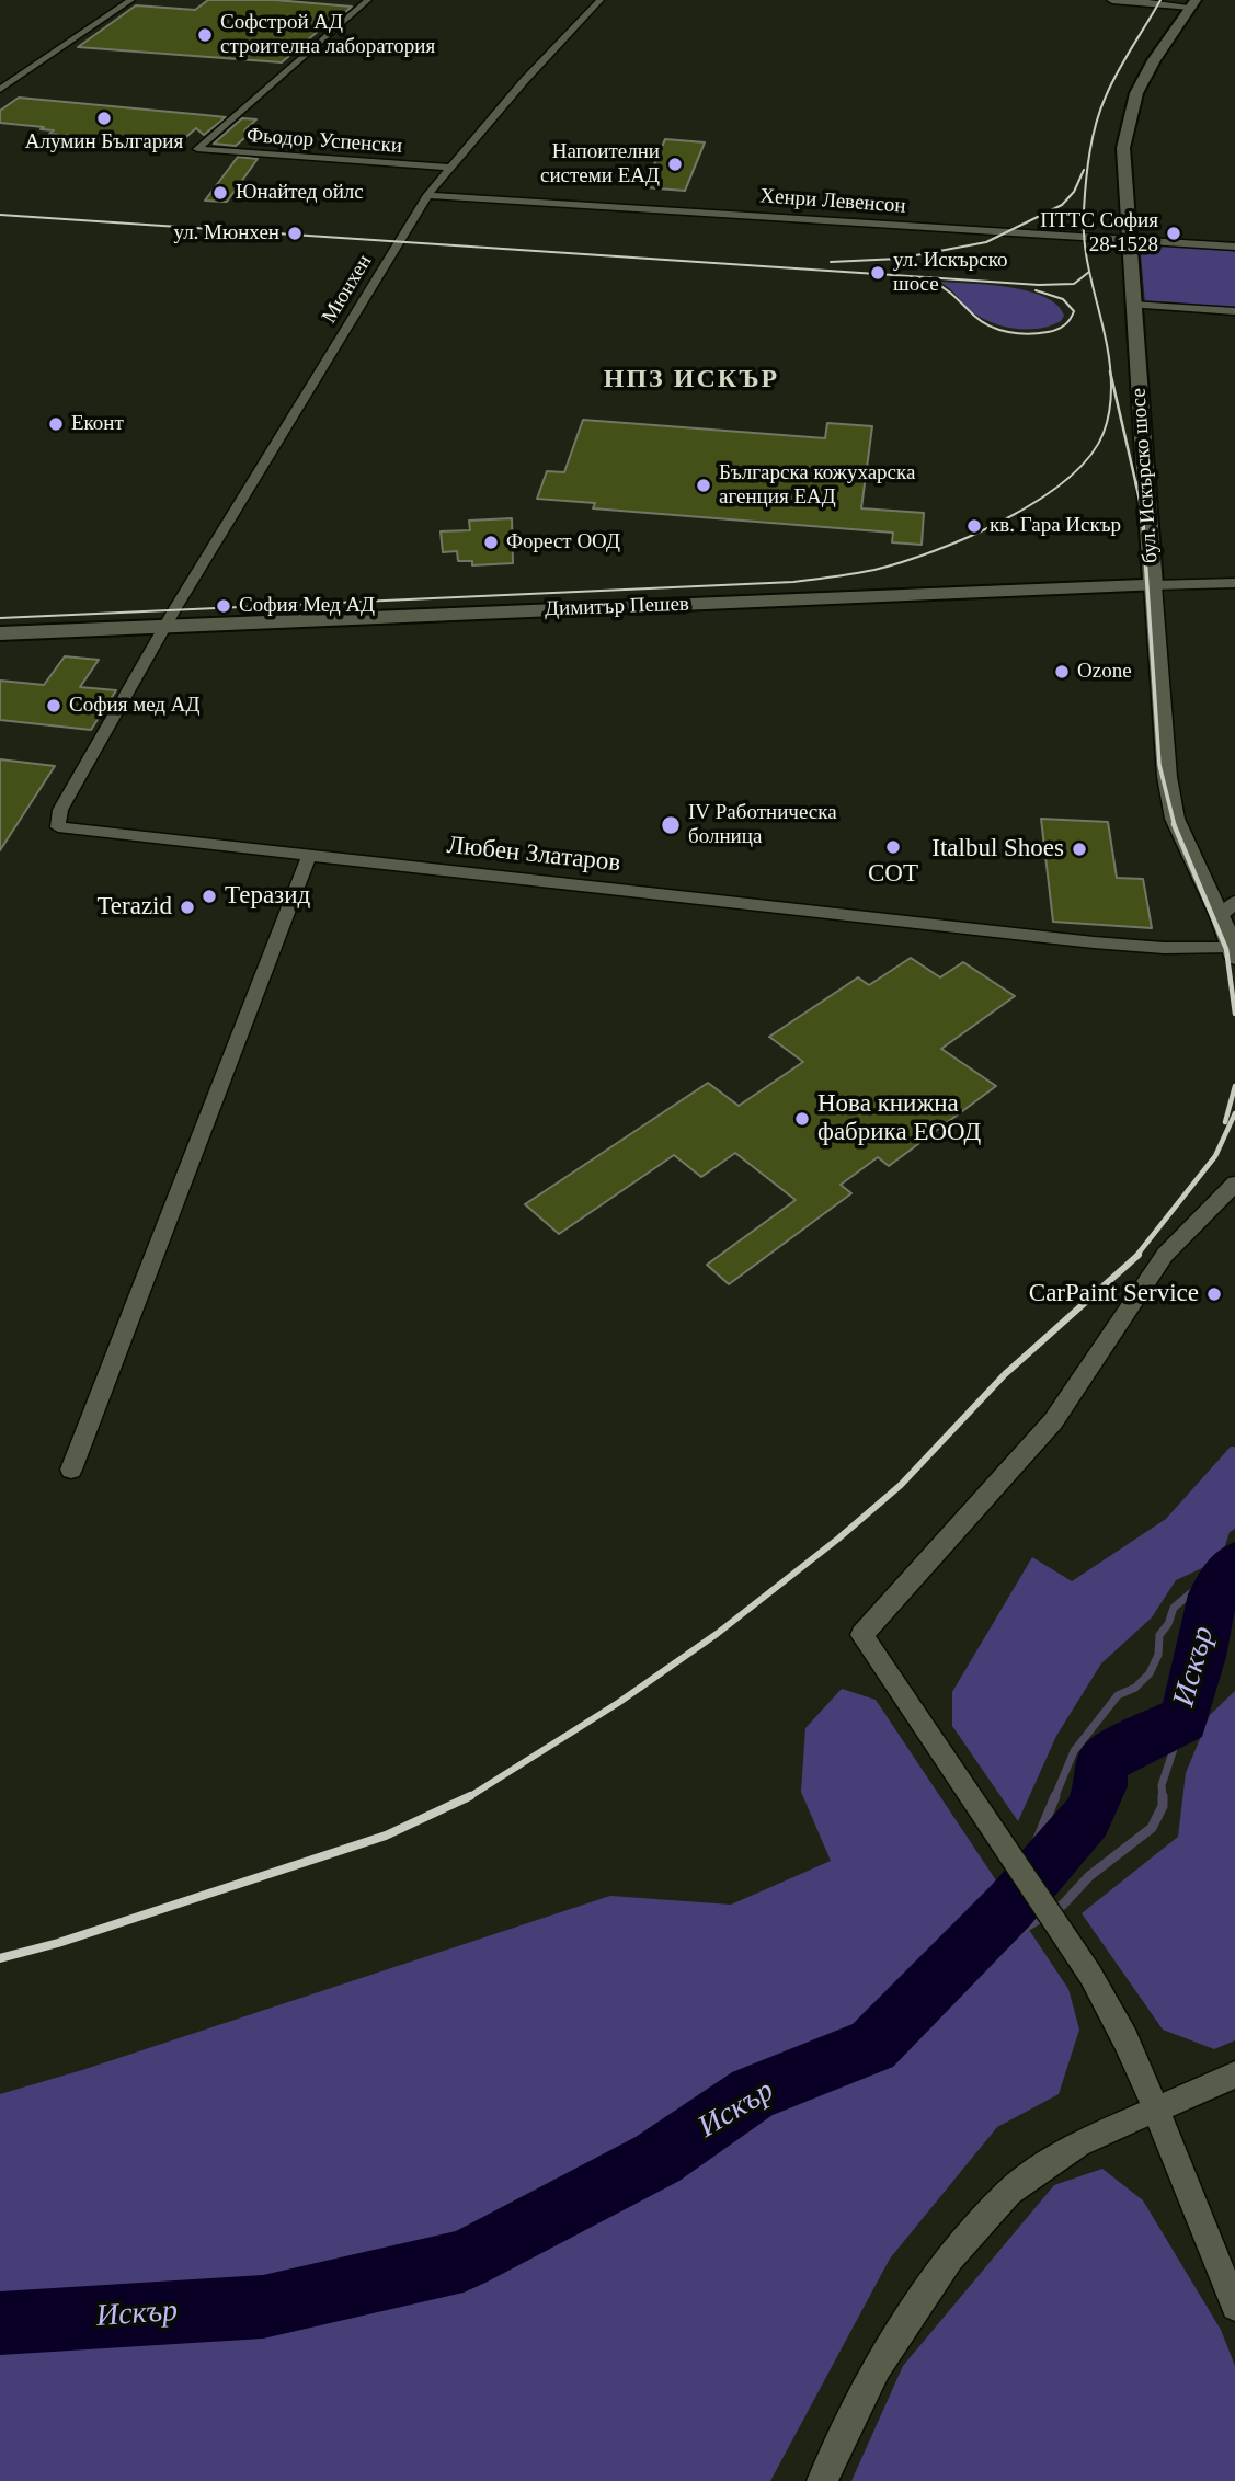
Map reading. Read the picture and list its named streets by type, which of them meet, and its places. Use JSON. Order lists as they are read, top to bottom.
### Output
{
  "streets": {
    "main road": ["бул. Искърско шосе", "Димитър Пешев"],
    "street": [
      "Фьодор Успенски",
      "Хенри Левенсон",
      "Мюнхен",
      "Любен Златаров"
    ]
  },
  "crossings": [
    ["Фьодор Успенски", "Мюнхен"],
    ["Хенри Левенсон", "Мюнхен"],
    ["Хенри Левенсон", "бул. Искърско шосе"],
    ["Мюнхен", "Димитър Пешев"],
    ["Мюнхен", "Любен Златаров"],
    ["бул. Искърско шосе", "Димитър Пешев"],
    ["бул. Искърско шосе", "Любен Златаров"],
    ["Димитър Пешев", "Любен Златаров"]
  ],
  "districts": ["НПЗ ИСКЪР"],
  "water": ["Искър"],
  "places": [
    "Софстрой АД строителна лаборатория",
    "Алумин България",
    "Напоителни системи ЕАД",
    "Юнайтед ойлс",
    "ул. Мюнхен",
    "ПТТС София 28-1528",
    "ул. Искърско шосе",
    "Еконт",
    "Българска кожухарска агенция ЕАД",
    "кв. Гара Искър",
    "Форест ООД",
    "София Мед АД",
    "Ozone",
    "София мед АД",
    "IV Работническа болница",
    "СОТ",
    "Italbul Shoes",
    "Теразид",
    "Terazid",
    "Нова книжна фабрика ЕООД",
    "CarPaint Service"
  ]
}
